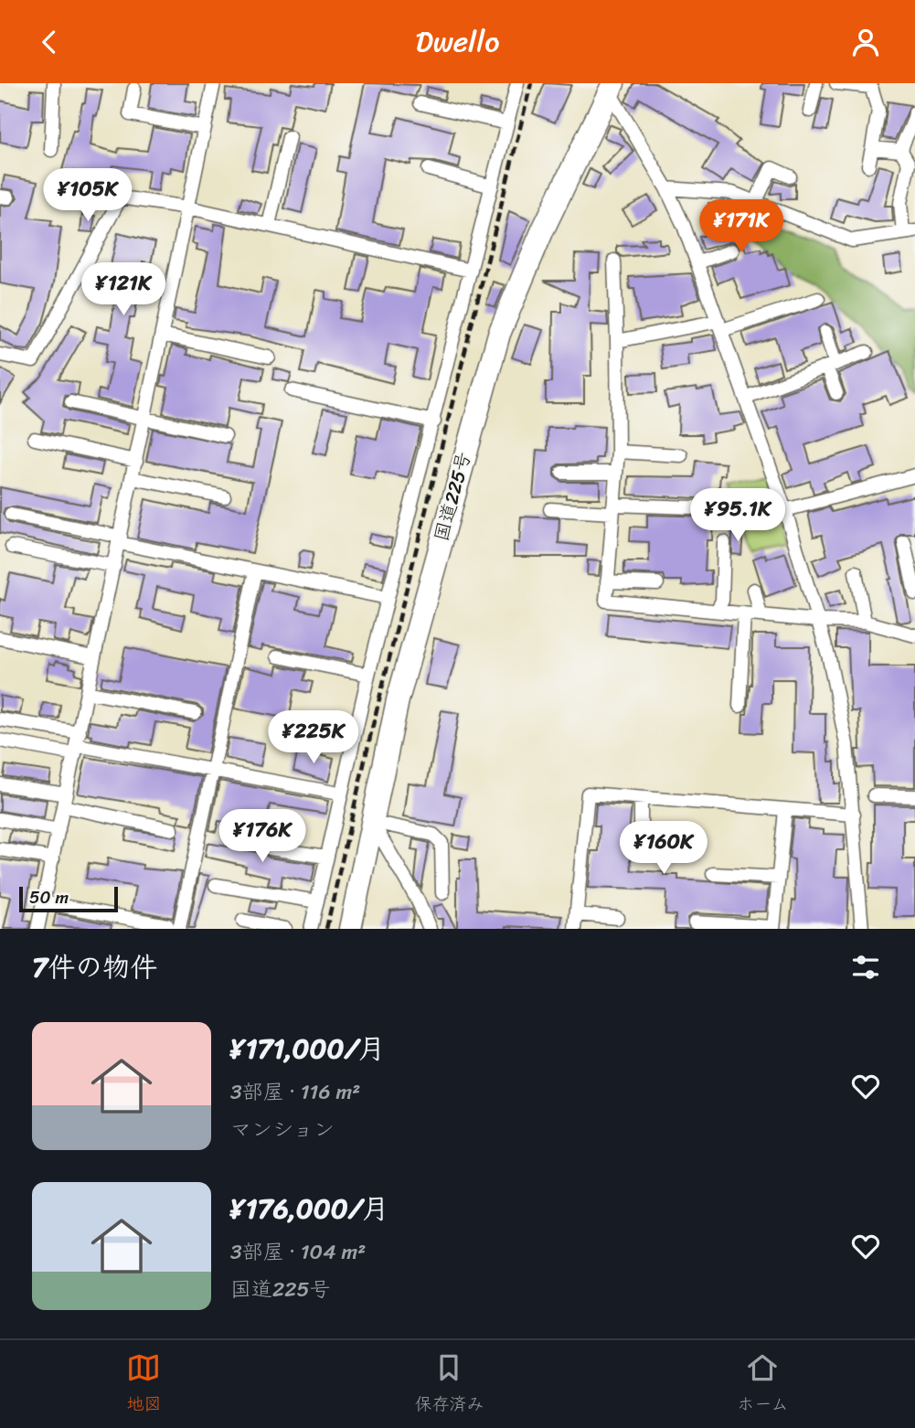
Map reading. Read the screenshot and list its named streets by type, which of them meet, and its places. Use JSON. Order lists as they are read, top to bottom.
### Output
{
  "streets": {
    "highway": ["国道225号"]
  },
  "scale_bar": "50 m",
  "page": {
    "header": "Dwello",
    "price": [
      "¥105K",
      "¥171K",
      "¥121K",
      "¥95.1K",
      "¥225K",
      "¥176K",
      "¥160K"
    ],
    "scale": "50 m",
    "heading": "7件の物件",
    "list": [
      {
        "name": "¥171,000/月",
        "note": "3部屋 · 116 m² · マンション"
      },
      {
        "name": "¥176,000/月",
        "note": "3部屋 · 104 m² · 国道225号"
      }
    ],
    "tabs": ["地図", "保存済み", "ホーム"]
  }
}
